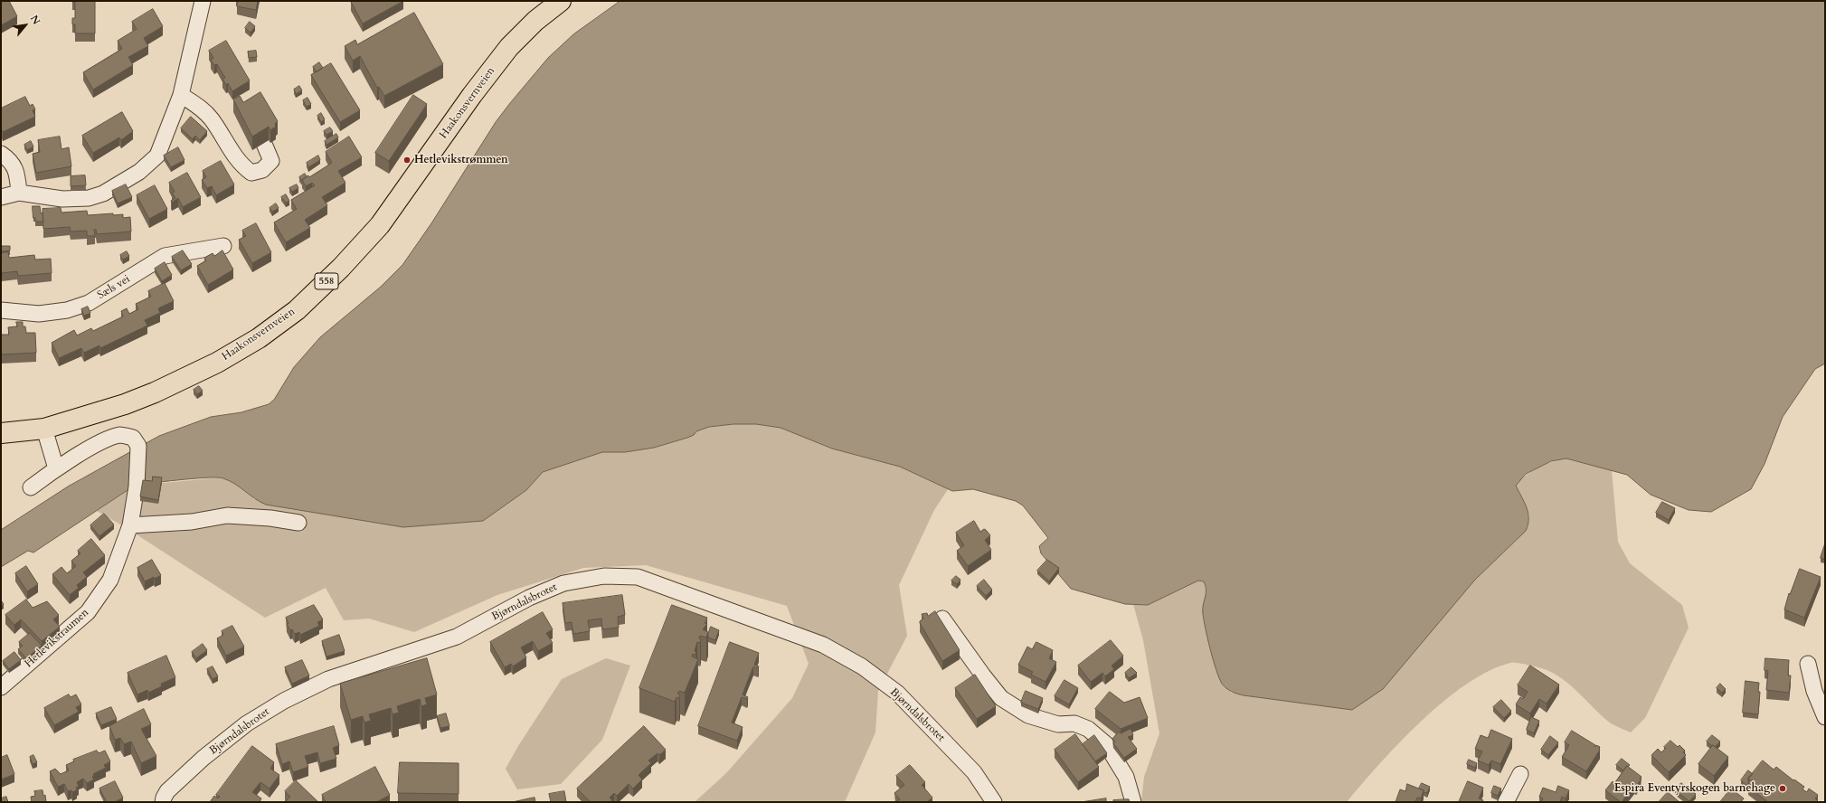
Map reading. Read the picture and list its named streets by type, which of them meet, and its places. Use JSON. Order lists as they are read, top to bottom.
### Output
{
  "streets": {
    "main road": ["Haakonsvernveien", "558"],
    "street": ["Sæls vei", "Bjørndalsbrotet", "Hetlevikstraumen"]
  },
  "places": ["Hetlevikstrømmen", "Espira Eventyrskogen barnehage"],
  "north": "top right"
}
